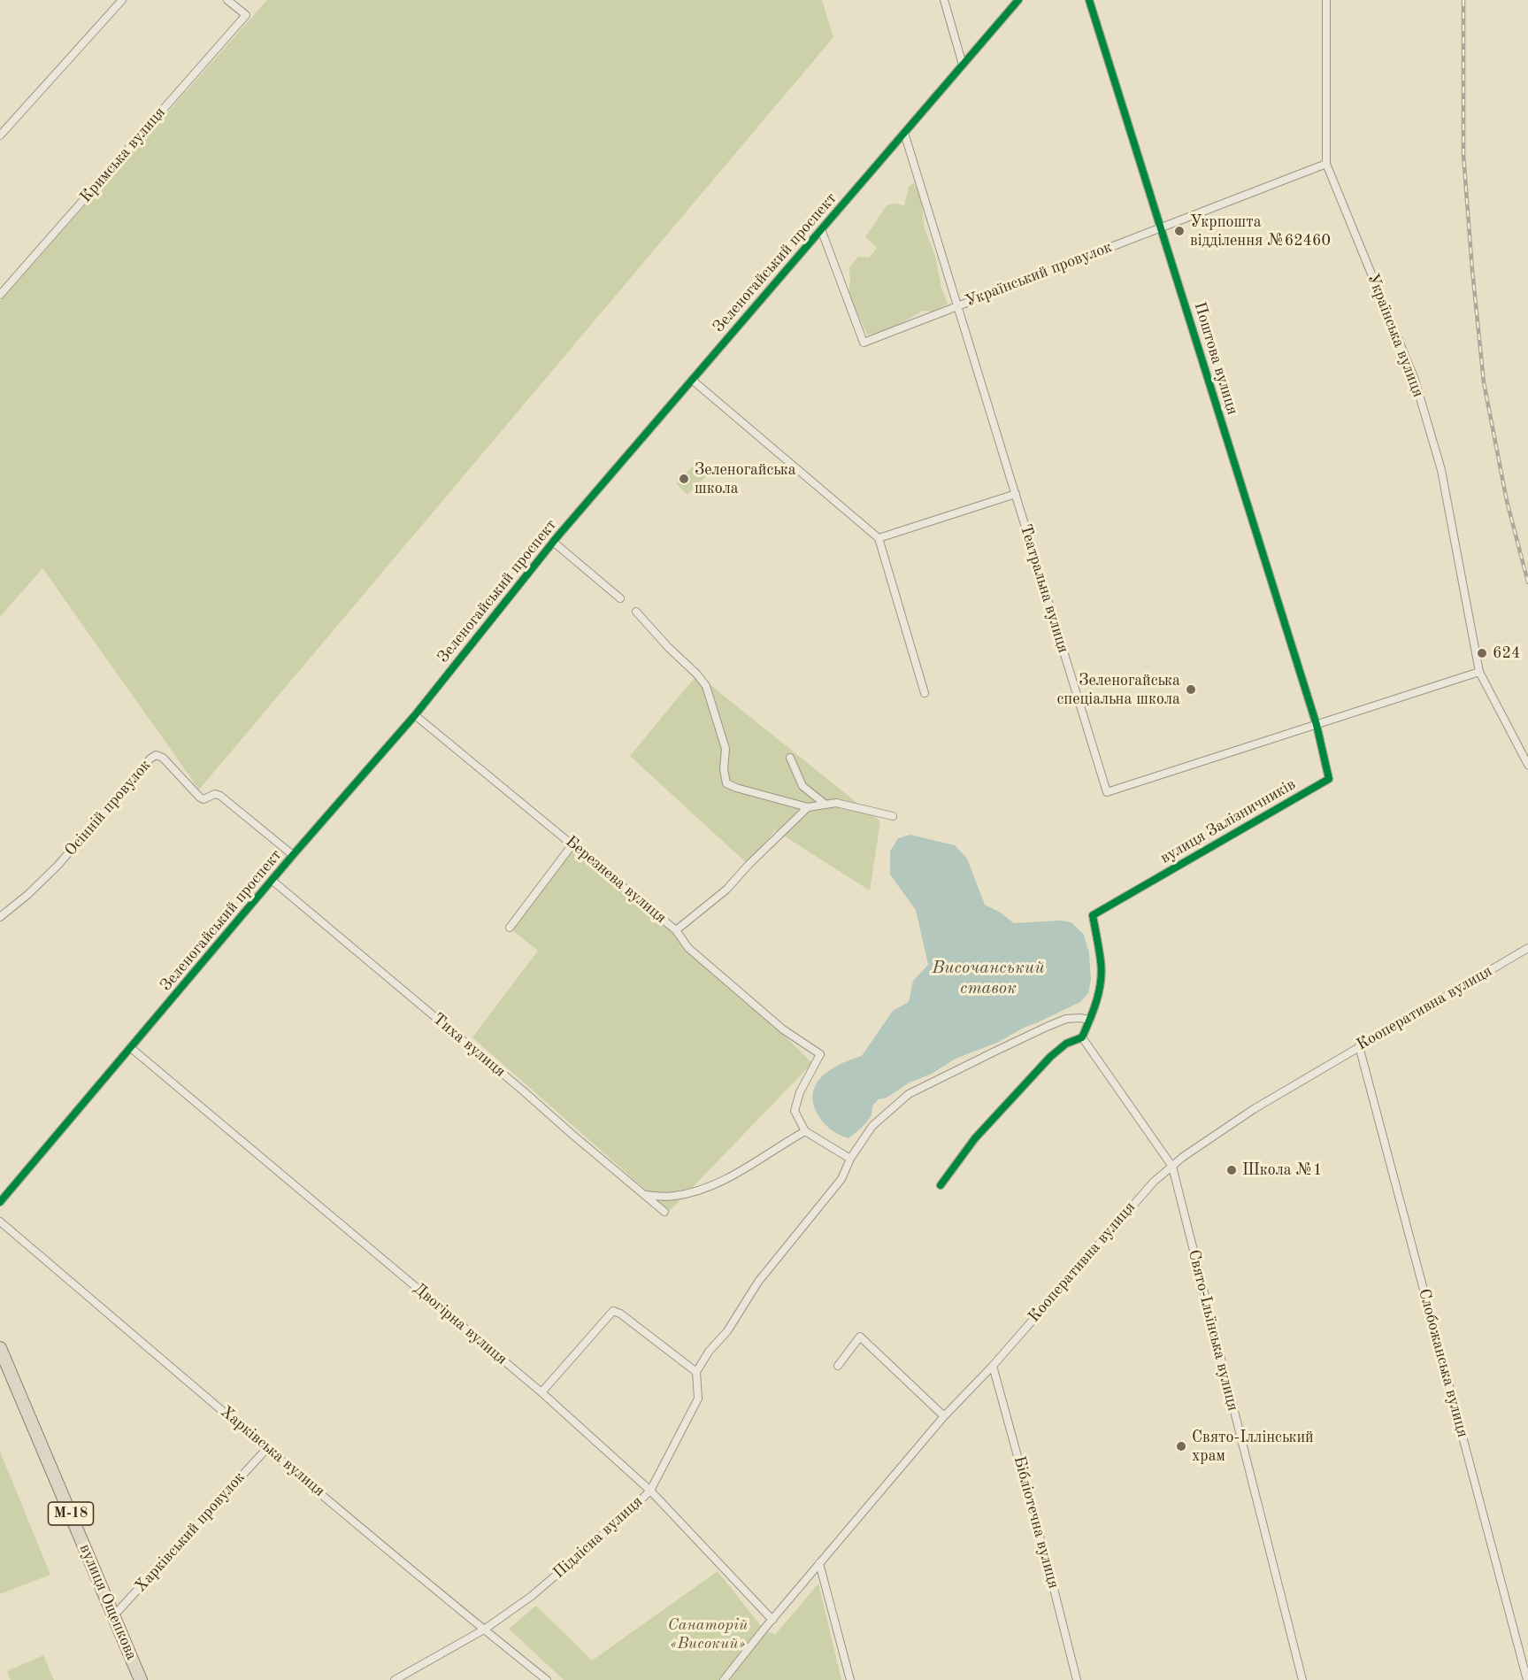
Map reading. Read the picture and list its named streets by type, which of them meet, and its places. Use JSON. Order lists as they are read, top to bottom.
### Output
{
  "streets": {
    "highway": ["М-18", "вулиця Ощепкова"],
    "street": [
      "Кримська вулиця",
      "Зеленогайський проспект",
      "Український провулок",
      "Українська вулиця",
      "Поштова вулиця",
      "Театральна вулиця",
      "Осінній провулок",
      "вулиця Залізничників",
      "Березнева вулиця",
      "Кооперативна вулиця",
      "Тиха вулиця",
      "Двогірна вулиця",
      "Свято-Ільїнська вулиця",
      "Слобожанська вулиця",
      "Харківська вулиця",
      "Бібліотечна вулиця",
      "Харківський провулок",
      "Підлісна вулиця"
    ]
  },
  "crossings": [
    ["Зеленогайський проспект", "Український провулок"],
    ["Зеленогайський проспект", "Театральна вулиця"],
    ["Зеленогайський проспект", "Осінній провулок"],
    ["Зеленогайський проспект", "Березнева вулиця"],
    ["Зеленогайський проспект", "Тиха вулиця"],
    ["Зеленогайський проспект", "Двогірна вулиця"],
    ["Український провулок", "Українська вулиця"],
    ["Український провулок", "Поштова вулиця"],
    ["Український провулок", "Театральна вулиця"],
    ["Українська вулиця", "Театральна вулиця"],
    ["Поштова вулиця", "Театральна вулиця"],
    ["Поштова вулиця", "вулиця Залізничників"],
    ["Театральна вулиця", "вулиця Залізничників"],
    ["Кооперативна вулиця", "Двогірна вулиця"],
    ["Кооперативна вулиця", "Свято-Ільїнська вулиця"],
    ["Кооперативна вулиця", "Слобожанська вулиця"],
    ["Кооперативна вулиця", "Бібліотечна вулиця"],
    ["Двогірна вулиця", "Підлісна вулиця"],
    ["Харківська вулиця", "Харківський провулок"],
    ["Харківська вулиця", "Підлісна вулиця"],
    ["Харківський провулок", "вулиця Ощепкова"]
  ],
  "water": ["Височанський ставок"],
  "parks": ["Санаторій «Високий»"],
  "places": [
    "Укрпошта відділення №62460",
    "Зеленогайська школа",
    "624",
    "Зеленогайська спеціальна школа",
    "Школа №1",
    "Свято-Іллінський храм"
  ]
}
